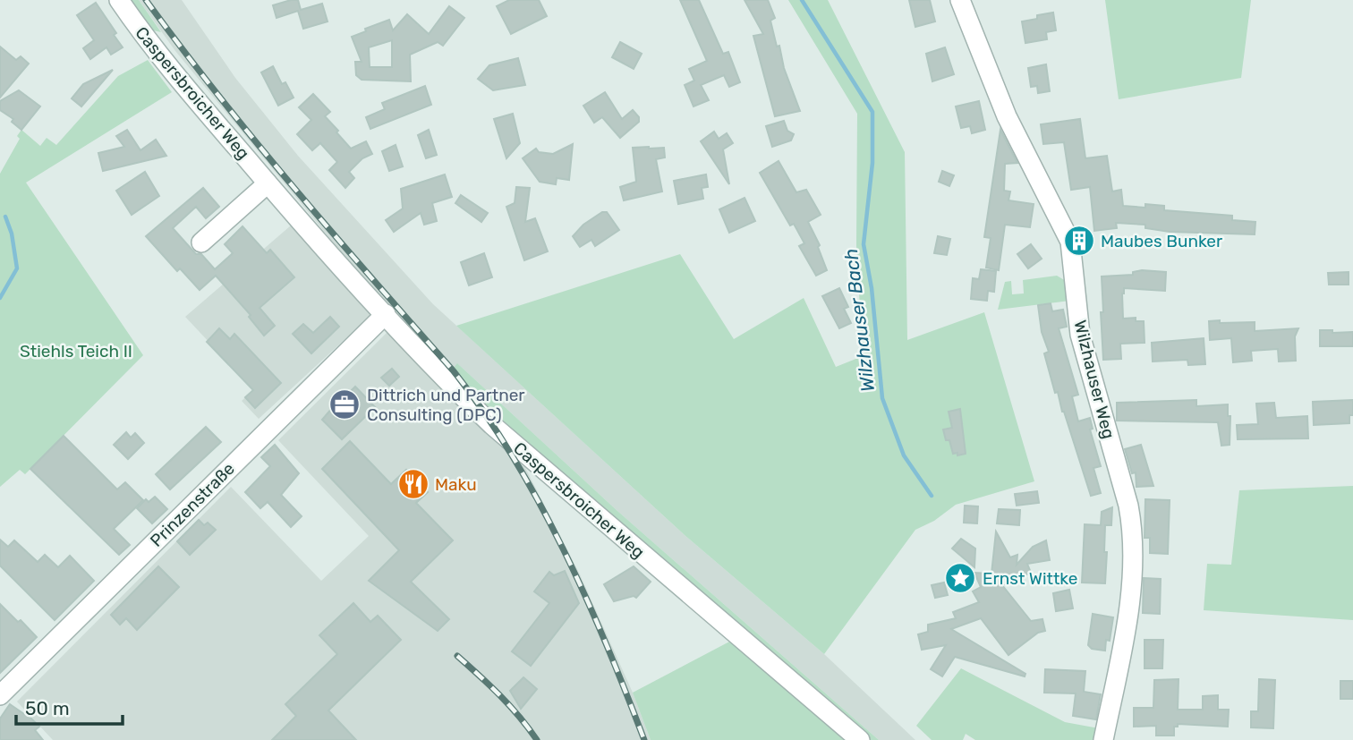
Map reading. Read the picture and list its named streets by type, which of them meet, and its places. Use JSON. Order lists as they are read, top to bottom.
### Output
{
  "streets": {
    "street": ["Caspersbroicher Weg", "Wilzhauser Weg", "Prinzenstraße"]
  },
  "crossings": [
    ["Caspersbroicher Weg", "Prinzenstraße"]
  ],
  "water": ["Wilzhauser Bach"],
  "parks": ["Stiehls Teich II"],
  "places": {
    "building": ["Maubes Bunker"],
    "office": ["Dittrich und Partner Consulting (DPC)"],
    "restaurant": ["Maku"],
    "place": ["Ernst Wittke"]
  },
  "scale_bar": "50 m"
}
